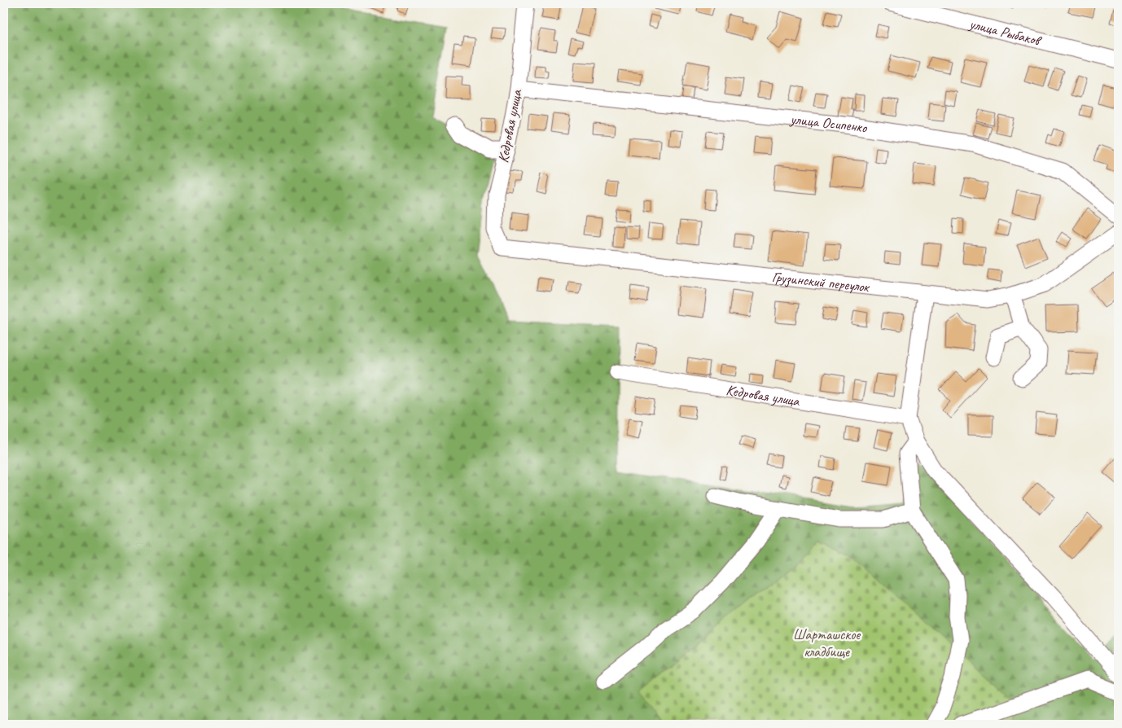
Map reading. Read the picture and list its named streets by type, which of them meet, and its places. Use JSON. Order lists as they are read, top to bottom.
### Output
{
  "streets": {
    "street": [
      "улица Рыбаков",
      "улица Осипенко",
      "Кедровая улица",
      "Грузинский переулок"
    ]
  },
  "crossings": [
    ["улица Осипенко", "Кедровая улица"],
    ["Кедровая улица", "Грузинский переулок"]
  ],
  "parks": ["Шарташское кладбище"]
}
